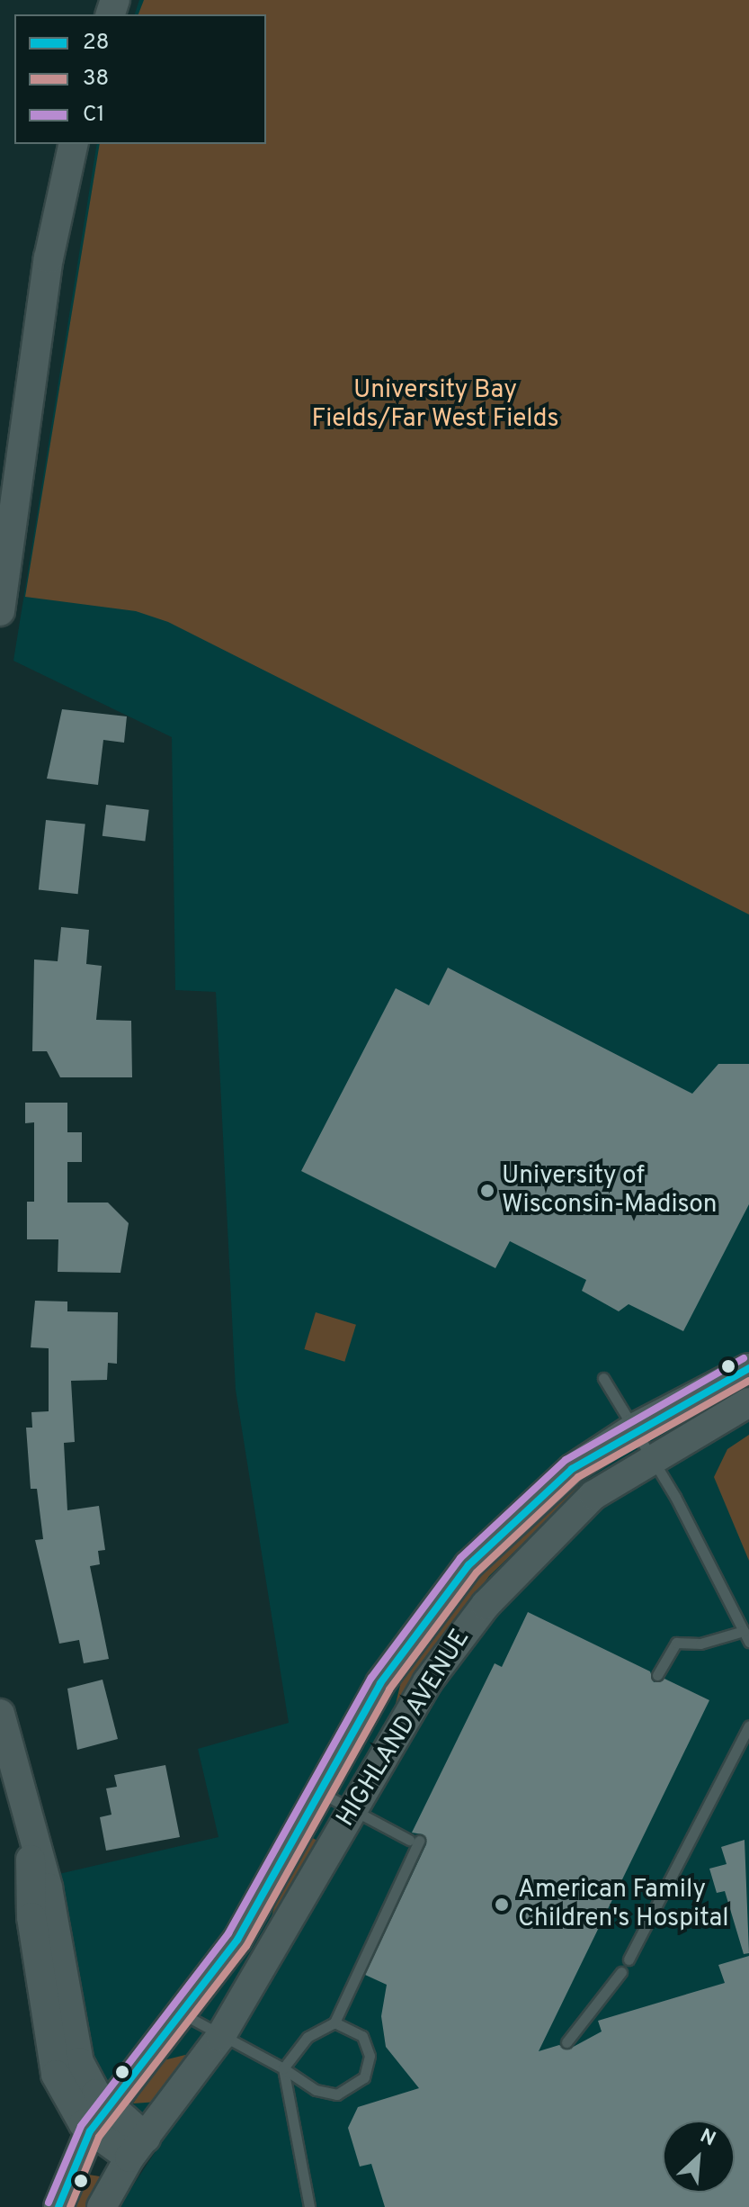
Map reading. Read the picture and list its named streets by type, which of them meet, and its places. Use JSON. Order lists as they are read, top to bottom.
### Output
{
  "streets": {
    "street": ["HIGHLAND AVENUE"]
  },
  "parks": ["University Bay Fields/Far West Fields"],
  "places": ["University of Wisconsin-Madison", "American Family Children's Hospital"],
  "lines": ["transit line C1", "transit line 28", "transit line 38"],
  "legend": ["28", "38", "C1"],
  "north": "top right"
}
